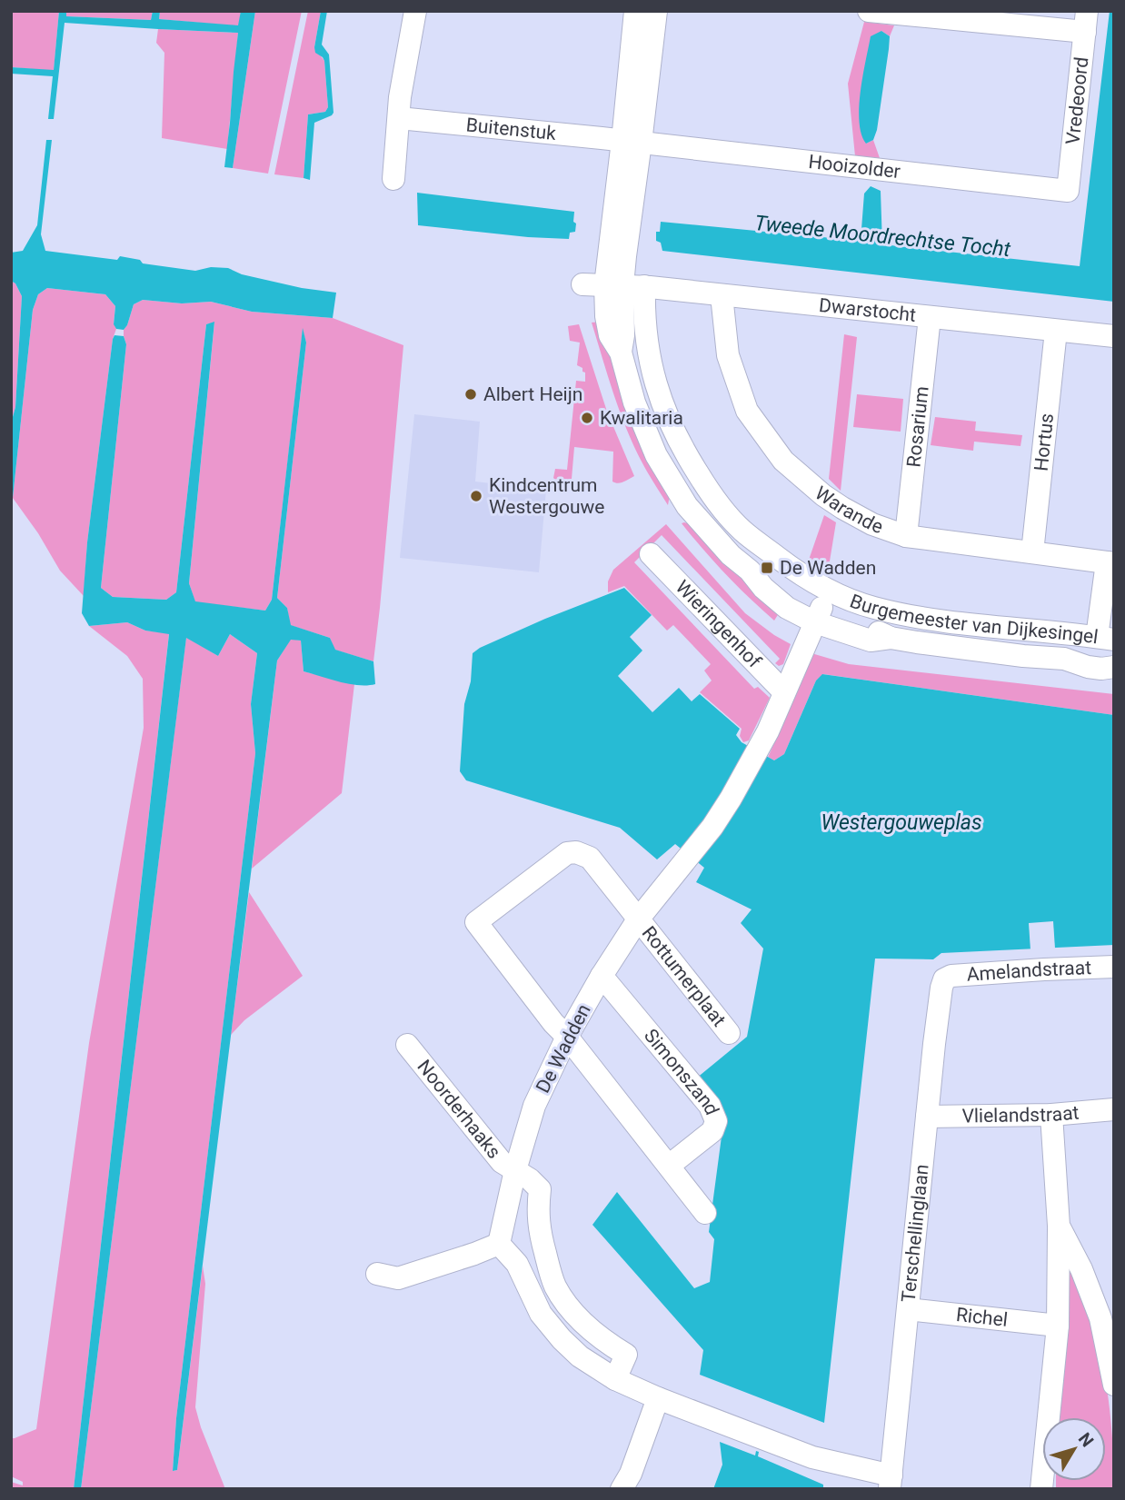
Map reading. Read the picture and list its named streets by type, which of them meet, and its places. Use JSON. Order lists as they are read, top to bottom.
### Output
{
  "streets": {
    "street": [
      "Vredeoord",
      "Buitenstuk",
      "Hooizolder",
      "Dwarstocht",
      "Rosarium",
      "Hortus",
      "Warande",
      "Burgemeester van Dijkesingel",
      "Wieringenhof",
      "Amelandstraat",
      "Rottumerplaat",
      "De Wadden",
      "Simonszand",
      "Noorderhaaks",
      "Vlielandstraat",
      "Terschellinglaan",
      "Richel"
    ]
  },
  "crossings": [
    ["Vredeoord", "Hooizolder"],
    ["Buitenstuk", "Hooizolder"],
    ["Buitenstuk", "Burgemeester van Dijkesingel"],
    ["Hooizolder", "Burgemeester van Dijkesingel"],
    ["Dwarstocht", "Rosarium"],
    ["Dwarstocht", "Hortus"],
    ["Dwarstocht", "Warande"],
    ["Dwarstocht", "Burgemeester van Dijkesingel"],
    ["Rosarium", "Warande"],
    ["Hortus", "Warande"],
    ["Warande", "Burgemeester van Dijkesingel"],
    ["Burgemeester van Dijkesingel", "De Wadden"],
    ["Wieringenhof", "De Wadden"],
    ["Amelandstraat", "Terschellinglaan"],
    ["Rottumerplaat", "De Wadden"],
    ["De Wadden", "Simonszand"],
    ["De Wadden", "Noorderhaaks"],
    ["Vlielandstraat", "Terschellinglaan"],
    ["Terschellinglaan", "Richel"]
  ],
  "water": ["Tweede Moordrechtse Tocht", "Westergouweplas"],
  "places": {
    "other": ["Albert Heijn", "Kwalitaria", "Kindcentrum Westergouwe"],
    "transit": ["De Wadden"]
  },
  "north": "top right"
}
